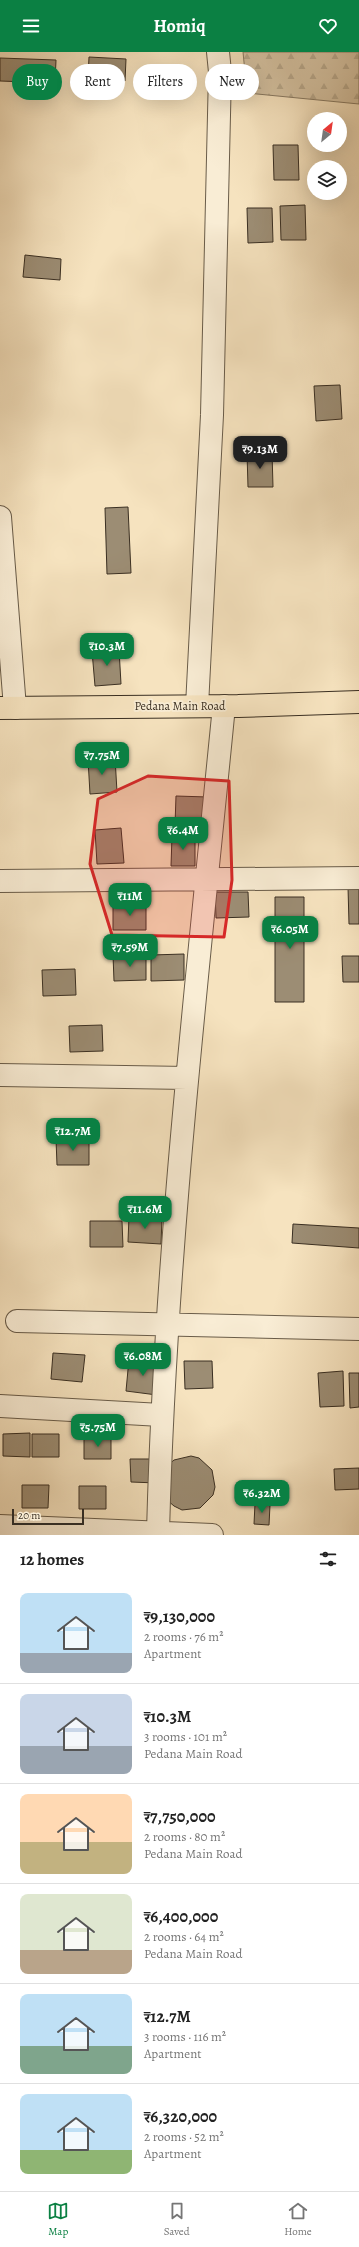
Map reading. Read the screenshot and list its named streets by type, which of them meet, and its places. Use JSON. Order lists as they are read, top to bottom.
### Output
{
  "streets": {
    "main road": ["Pedana Main Road"]
  },
  "scale_bar": "20 m",
  "north": "top right",
  "page": {
    "header": "Homiq",
    "chip": [
      "Buy",
      "Rent",
      "Filters",
      "New"
    ],
    "price": [
      "₹9.13M",
      "₹10.3M",
      "₹7.75M",
      "₹6.4M",
      "₹11M",
      "₹6.05M",
      "₹7.59M",
      "₹12.7M",
      "₹11.6M",
      "₹6.08M",
      "₹5.75M",
      "₹6.32M"
    ],
    "scale": "20 m",
    "heading": "12 homes",
    "list": [
      {
        "name": "₹9,130,000",
        "note": "2 rooms · 76 m² · Apartment"
      },
      {
        "name": "₹10.3M",
        "note": "3 rooms · 101 m² · Pedana Main Road"
      },
      {
        "name": "₹7,750,000",
        "note": "2 rooms · 80 m² · Pedana Main Road"
      },
      {
        "name": "₹6,400,000",
        "note": "2 rooms · 64 m² · Pedana Main Road"
      },
      {
        "name": "₹12.7M",
        "note": "3 rooms · 116 m² · Apartment"
      },
      {
        "name": "₹6,320,000",
        "note": "2 rooms · 52 m² · Apartment"
      }
    ],
    "tabs": ["Map", "Saved", "Home"]
  }
}
